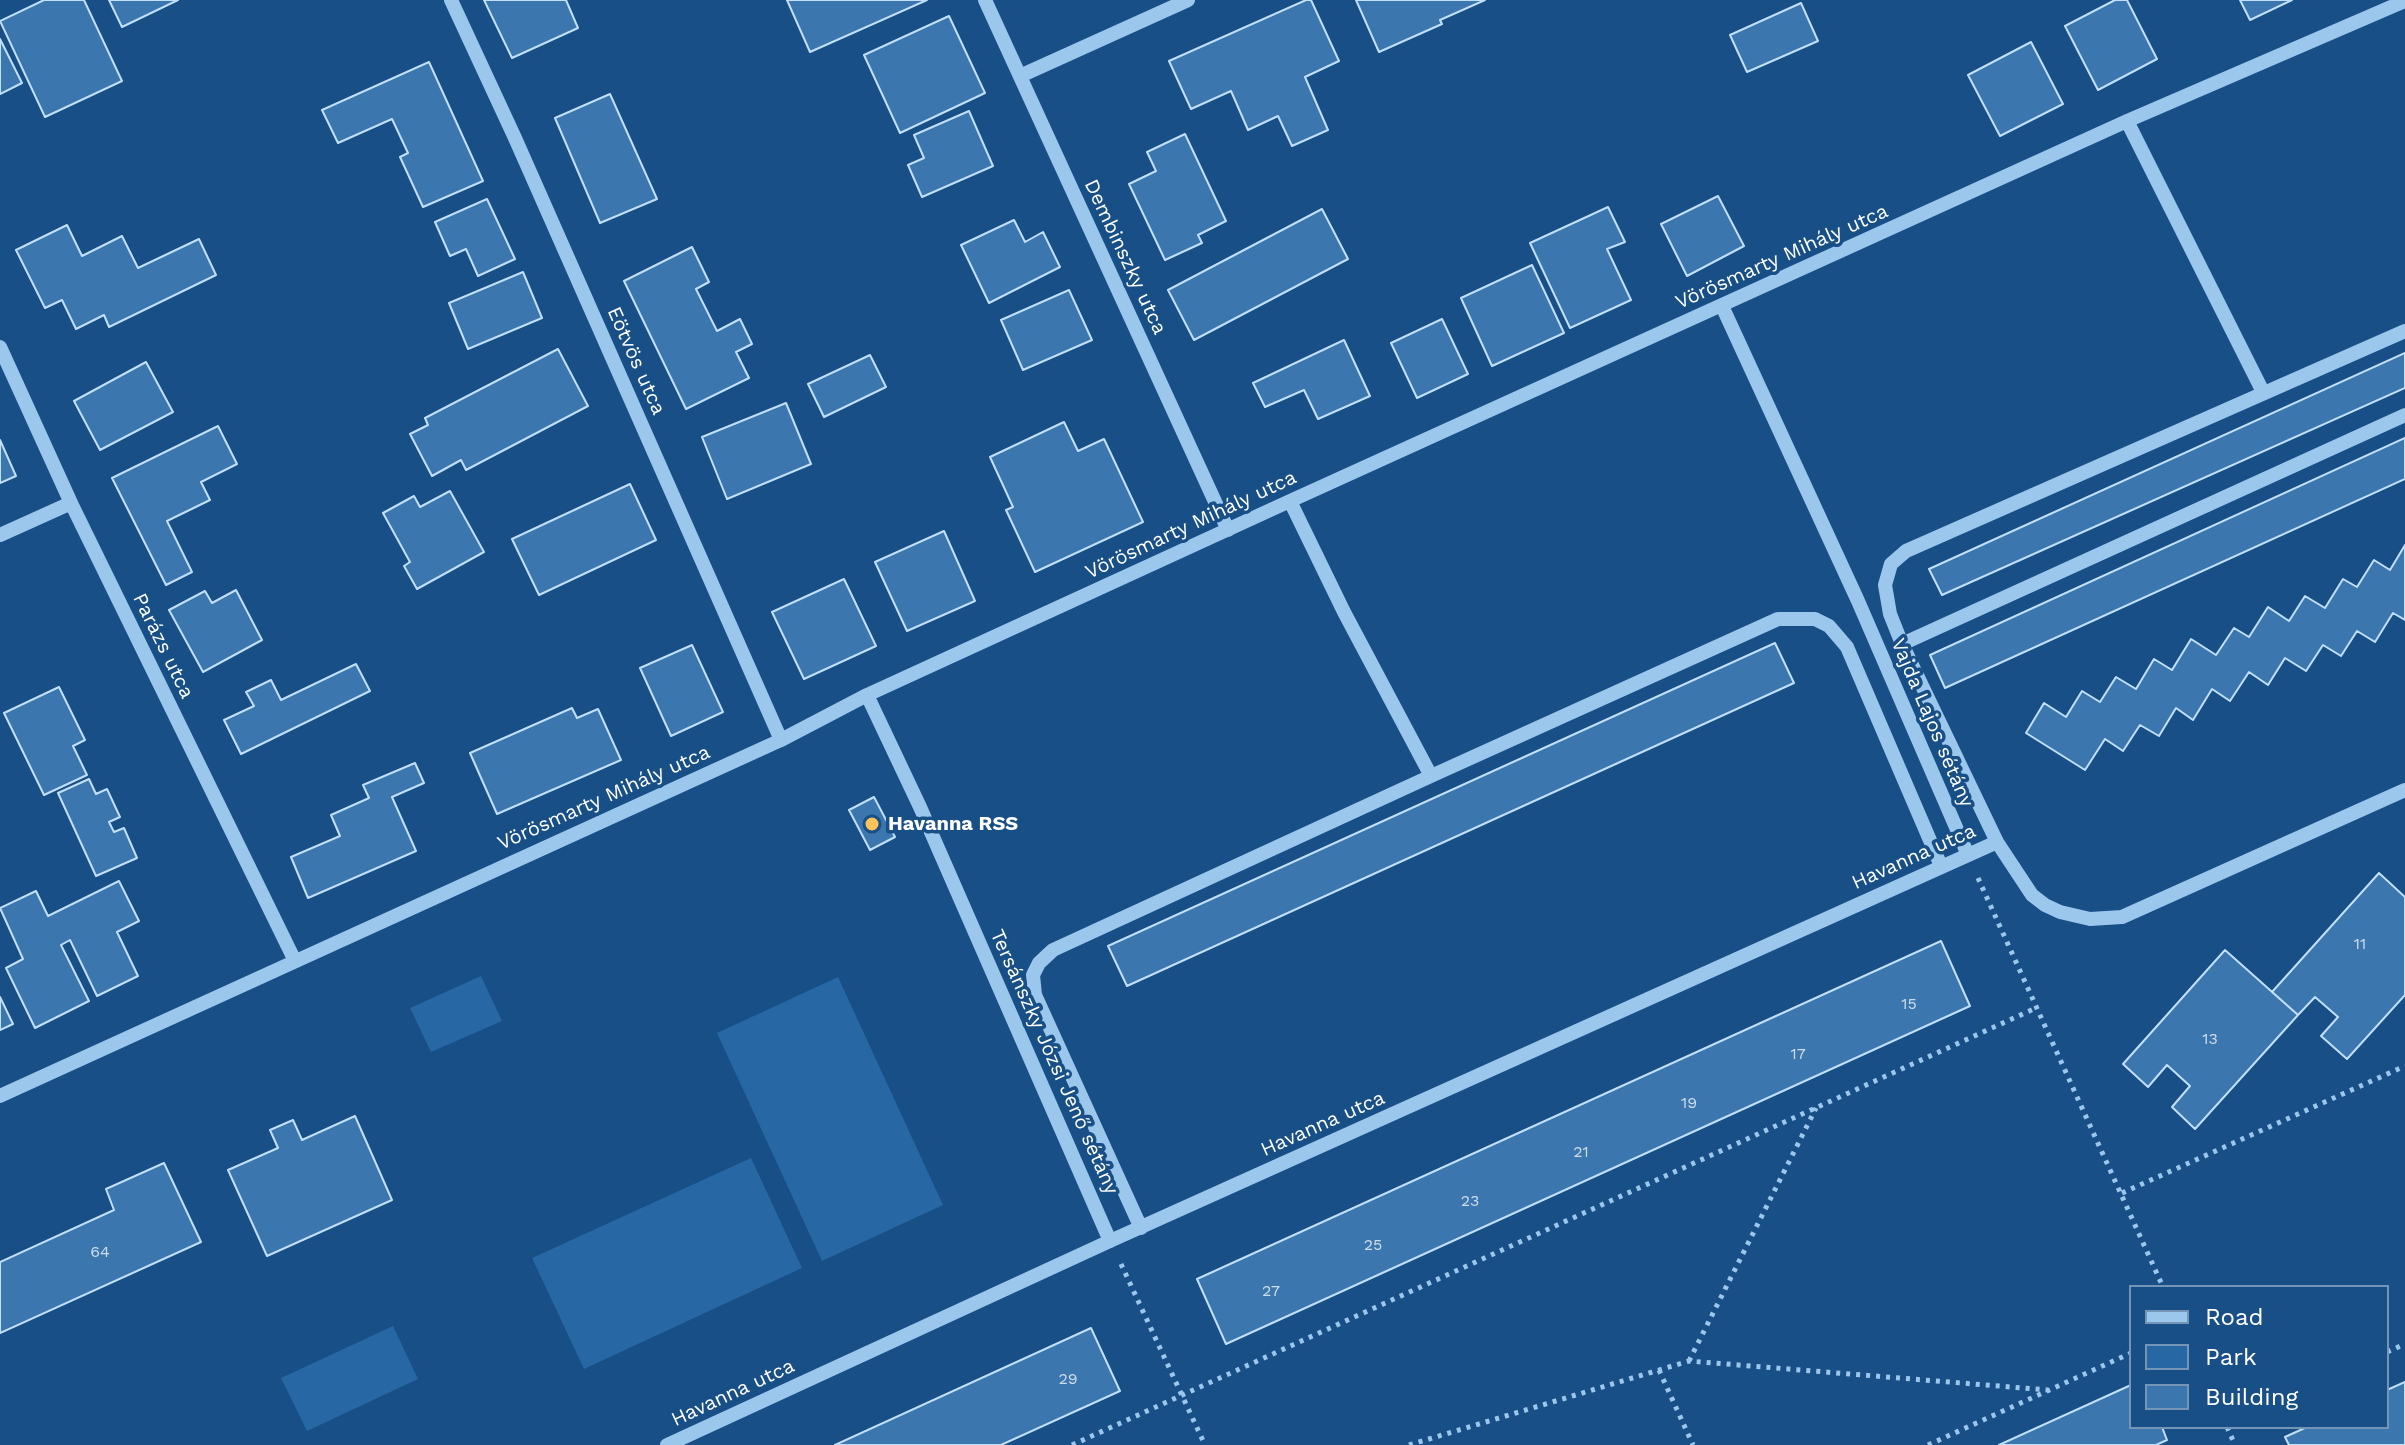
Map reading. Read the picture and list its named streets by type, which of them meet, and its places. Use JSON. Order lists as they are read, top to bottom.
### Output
{
  "streets": {
    "street": [
      "Dembinszky utca",
      "Vörösmarty Mihály utca",
      "Eötvös utca",
      "Parázs utca",
      "Vajda Lajos sétány",
      "Havanna utca",
      "Tersánszky Józsi Jenő sétány"
    ]
  },
  "crossings": [
    ["Dembinszky utca", "Vörösmarty Mihály utca"],
    ["Vörösmarty Mihály utca", "Eötvös utca"],
    ["Vörösmarty Mihály utca", "Parázs utca"],
    ["Vörösmarty Mihály utca", "Vajda Lajos sétány"],
    ["Vörösmarty Mihály utca", "Tersánszky Józsi Jenő sétány"],
    ["Vajda Lajos sétány", "Havanna utca"],
    ["Havanna utca", "Tersánszky Józsi Jenő sétány"]
  ],
  "places": ["Havanna RSS"],
  "house_numbers": [
    "11",
    "15",
    "13",
    "17",
    "19",
    "21",
    "23",
    "25",
    "64",
    "27",
    "29"
  ],
  "legend": ["Road", "Park", "Building"]
}
